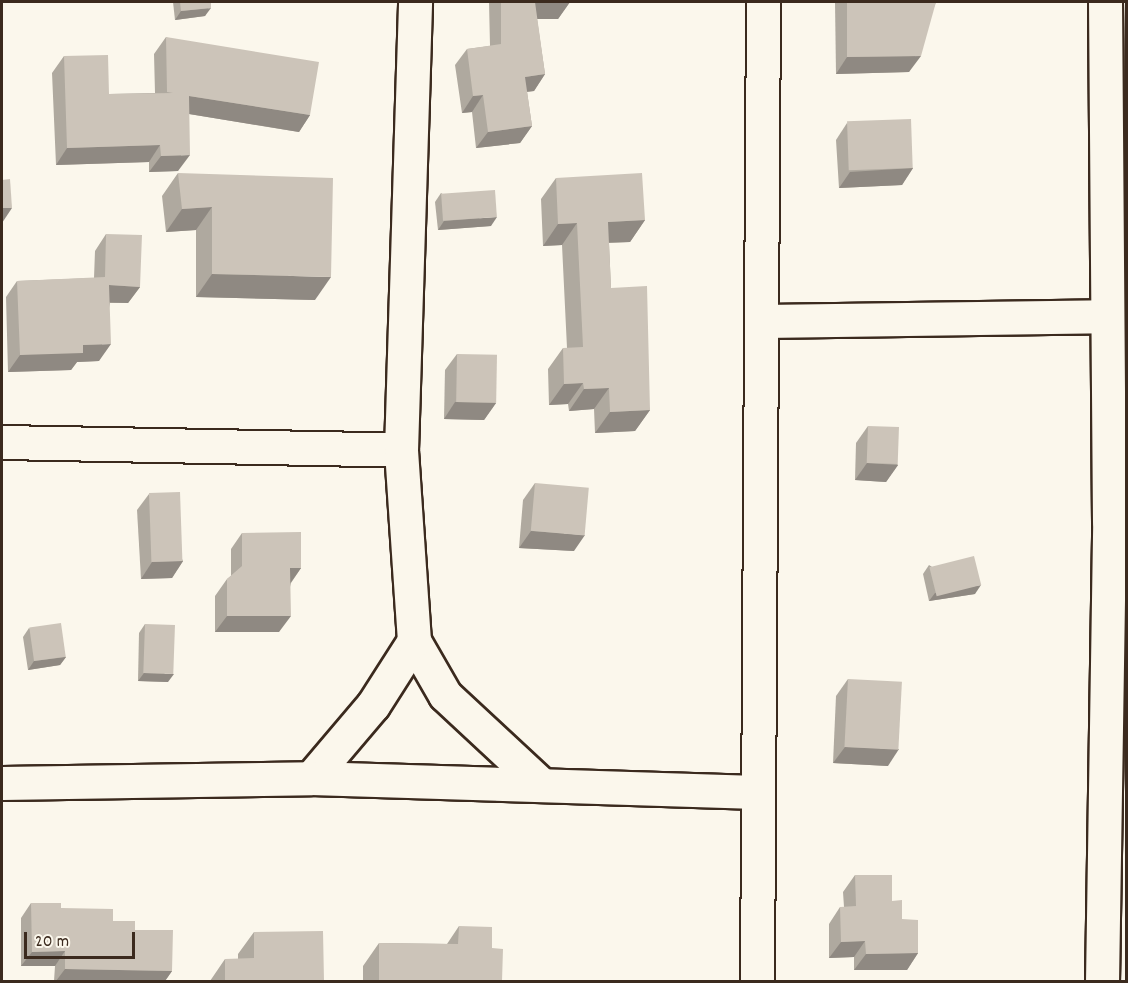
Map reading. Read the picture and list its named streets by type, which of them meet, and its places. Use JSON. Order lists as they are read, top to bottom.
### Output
{
  "scale_bar": "20 m"
}
